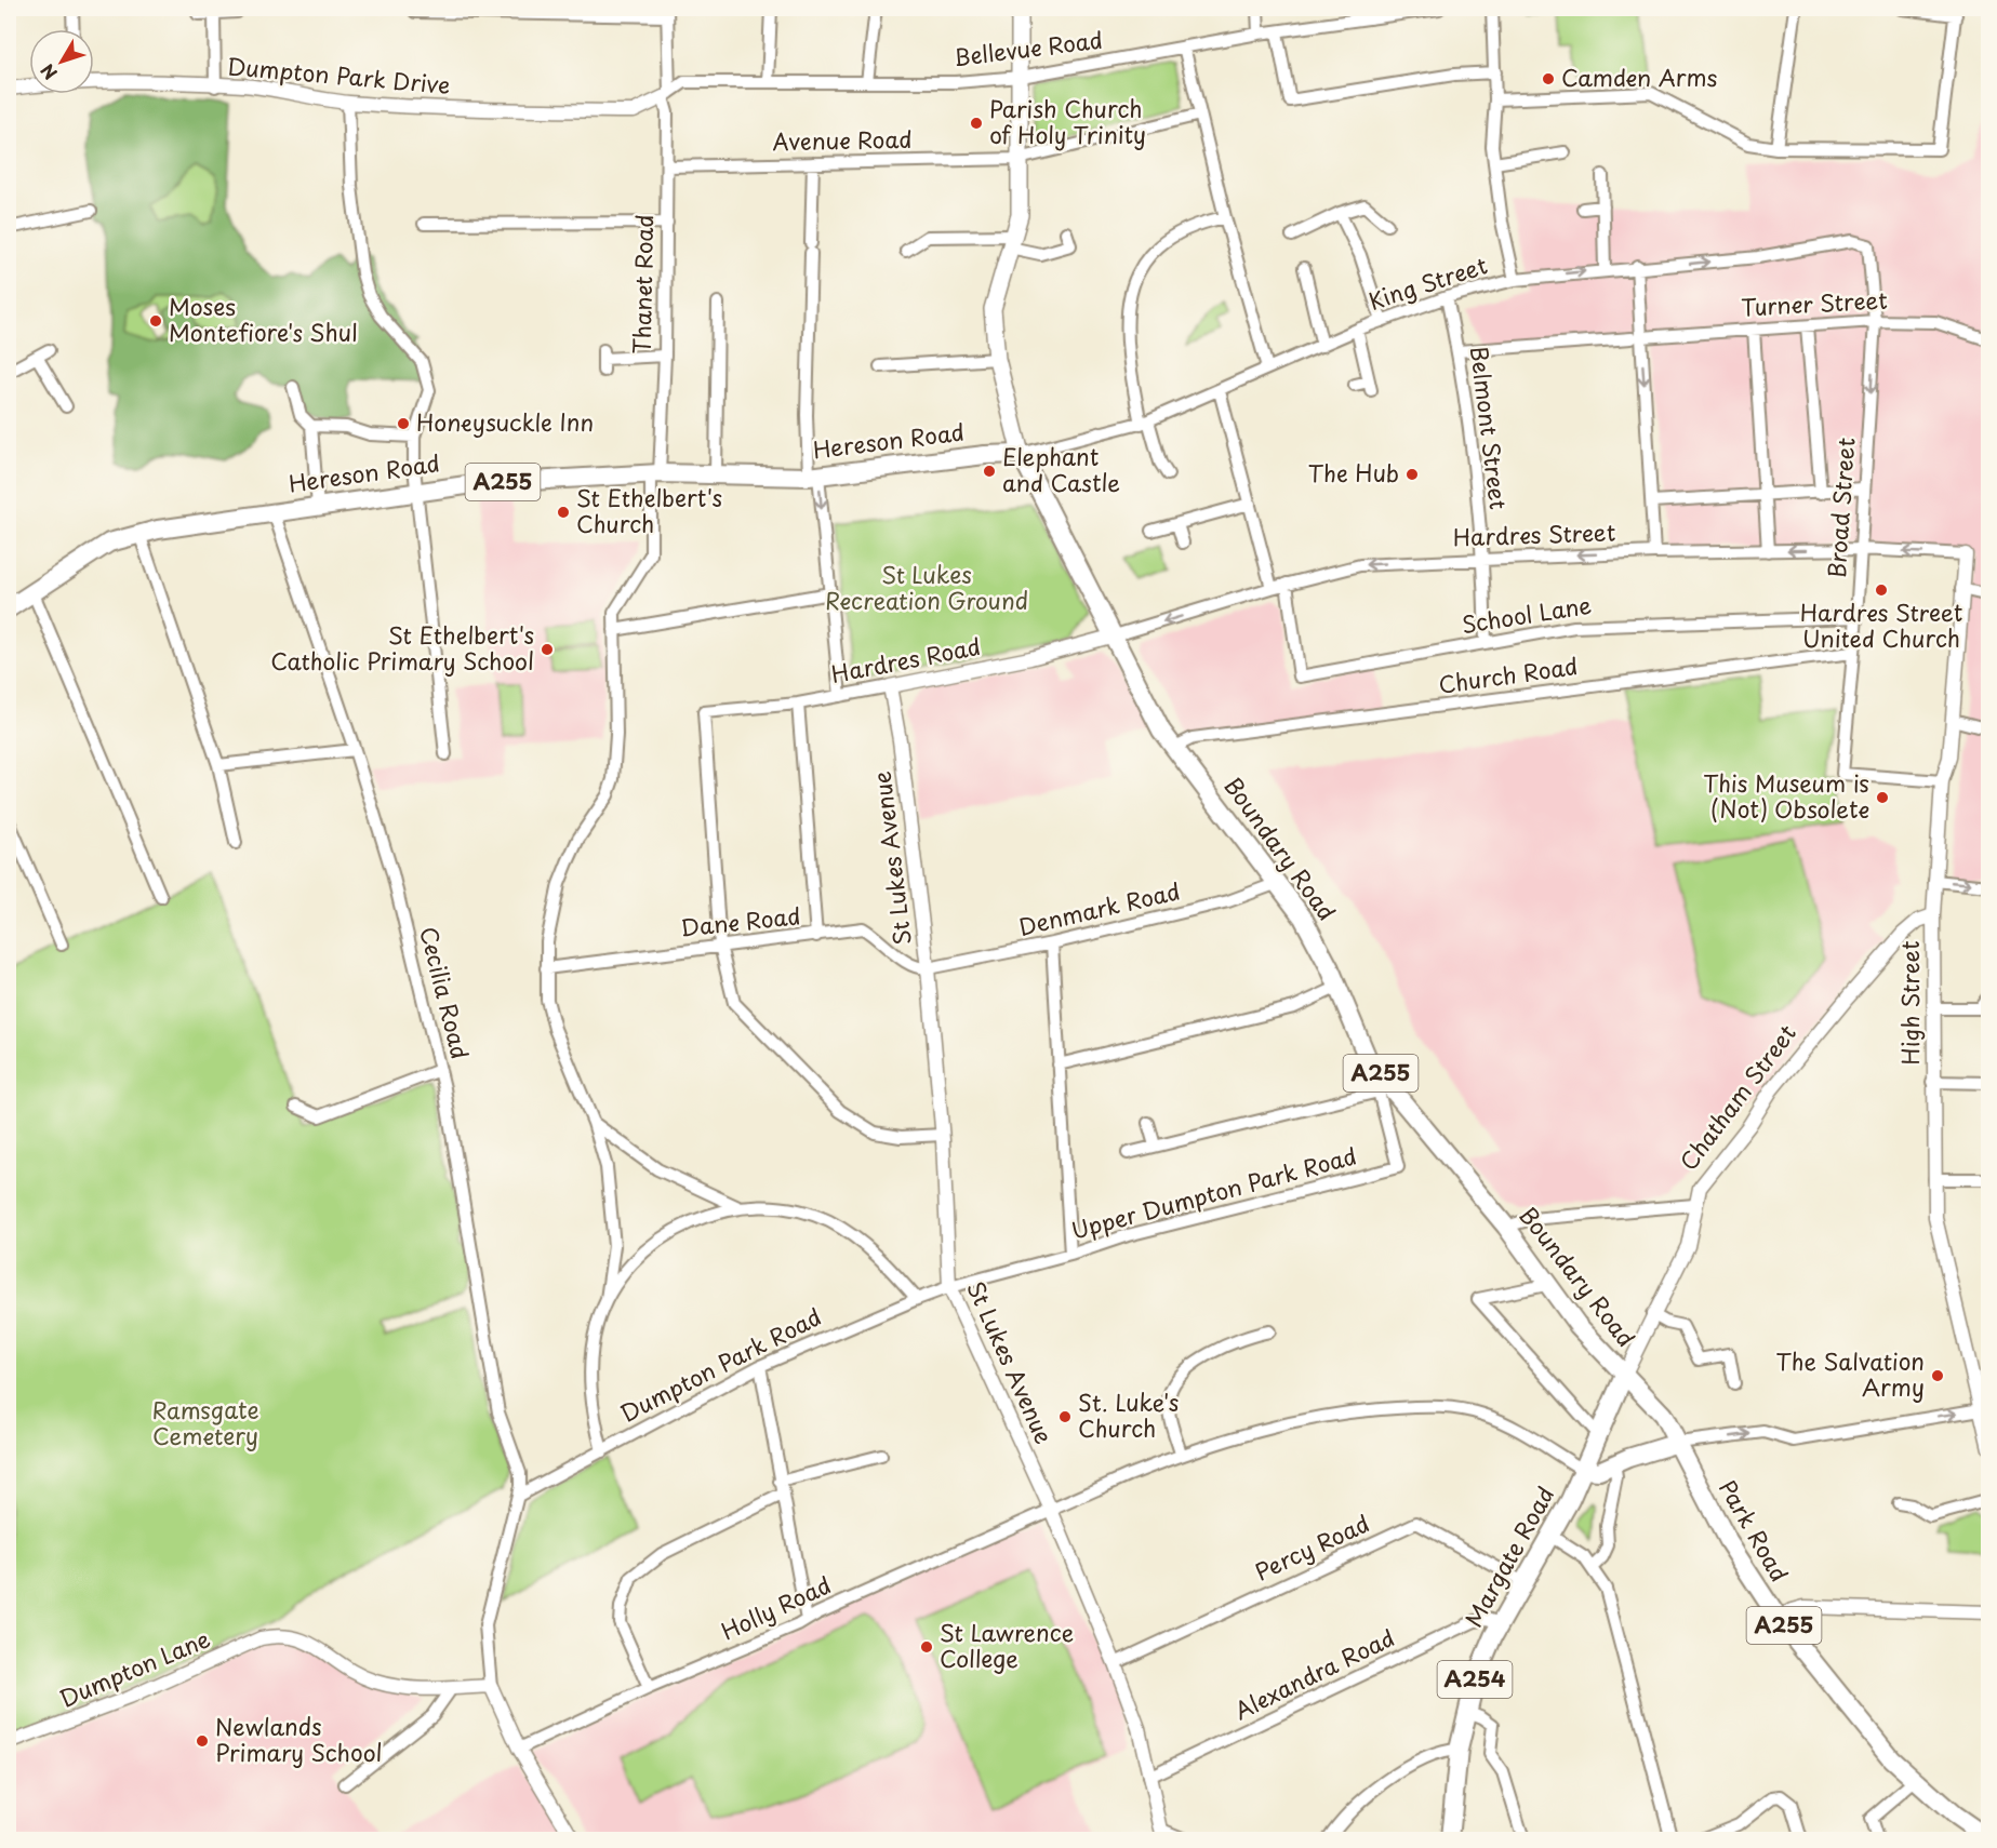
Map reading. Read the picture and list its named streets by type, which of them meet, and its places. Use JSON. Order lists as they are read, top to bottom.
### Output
{
  "streets": {
    "main road": [
      "Hereson Road",
      "A255",
      "Boundary Road",
      "Chatham Street",
      "Park Road",
      "Margate Road",
      "A254"
    ],
    "street": [
      "Bellevue Road",
      "Dumpton Park Drive",
      "Avenue Road",
      "Thanet Road",
      "King Street",
      "Turner Street",
      "Belmont Street",
      "Broad Street",
      "Hardres Street",
      "School Lane",
      "Hardres Road",
      "Church Road",
      "St Lukes Avenue",
      "Denmark Road",
      "Dane Road",
      "Cecilia Road",
      "High Street",
      "Upper Dumpton Park Road",
      "Dumpton Park Road",
      "Percy Road",
      "Holly Road",
      "Dumpton Lane",
      "Alexandra Road"
    ]
  },
  "crossings": [
    ["Bellevue Road", "Dumpton Park Drive"],
    ["Bellevue Road", "Thanet Road"],
    ["Dumpton Park Drive", "Thanet Road"],
    ["Avenue Road", "Thanet Road"],
    ["Thanet Road", "Hereson Road"],
    ["Thanet Road", "Dane Road"],
    ["King Street", "Belmont Street"],
    ["King Street", "Hereson Road"],
    ["King Street", "Broad Street"],
    ["King Street", "Boundary Road"],
    ["Turner Street", "Belmont Street"],
    ["Turner Street", "Broad Street"],
    ["Belmont Street", "Hardres Street"],
    ["Belmont Street", "School Lane"],
    ["Hereson Road", "Boundary Road"],
    ["Hereson Road", "Cecilia Road"],
    ["Broad Street", "Hardres Street"],
    ["Broad Street", "School Lane"],
    ["Broad Street", "Church Road"],
    ["Broad Street", "High Street"],
    ["Hardres Street", "School Lane"],
    ["Hardres Street", "Hardres Road"],
    ["Hardres Street", "Boundary Road"],
    ["Hardres Street", "High Street"],
    ["Hardres Road", "Boundary Road"],
    ["Hardres Road", "St Lukes Avenue"],
    ["Hardres Road", "Dane Road"],
    ["Church Road", "Boundary Road"],
    ["Boundary Road", "Denmark Road"],
    ["Boundary Road", "Chatham Street"],
    ["Boundary Road", "Upper Dumpton Park Road"],
    ["Boundary Road", "Park Road"],
    ["St Lukes Avenue", "Denmark Road"],
    ["St Lukes Avenue", "Dane Road"],
    ["St Lukes Avenue", "Upper Dumpton Park Road"],
    ["St Lukes Avenue", "Dumpton Park Road"],
    ["St Lukes Avenue", "Percy Road"],
    ["St Lukes Avenue", "Holly Road"],
    ["St Lukes Avenue", "Alexandra Road"],
    ["Denmark Road", "Dane Road"],
    ["Cecilia Road", "Dumpton Park Road"],
    ["High Street", "Chatham Street"],
    ["Chatham Street", "Park Road"],
    ["Chatham Street", "Margate Road"],
    ["Upper Dumpton Park Road", "Dumpton Park Road"],
    ["Percy Road", "Margate Road"],
    ["Margate Road", "Holly Road"],
    ["Margate Road", "Alexandra Road"]
  ],
  "one_way": ["King Street", "Hardres Street"],
  "parks": ["St Lukes Recreation Ground", "Ramsgate Cemetery"],
  "places": [
    "Camden Arms",
    "Parish Church of Holy Trinity",
    "Moses Montefiore's Shul",
    "Honeysuckle Inn",
    "Elephant and Castle",
    "The Hub",
    "St Ethelbert's Church",
    "Hardres Street United Church",
    "St Ethelbert's Catholic Primary School",
    "This Museum is (Not) Obsolete",
    "The Salvation Army",
    "St. Luke's Church",
    "St Lawrence College",
    "Newlands Primary School"
  ],
  "north": "bottom left"
}
